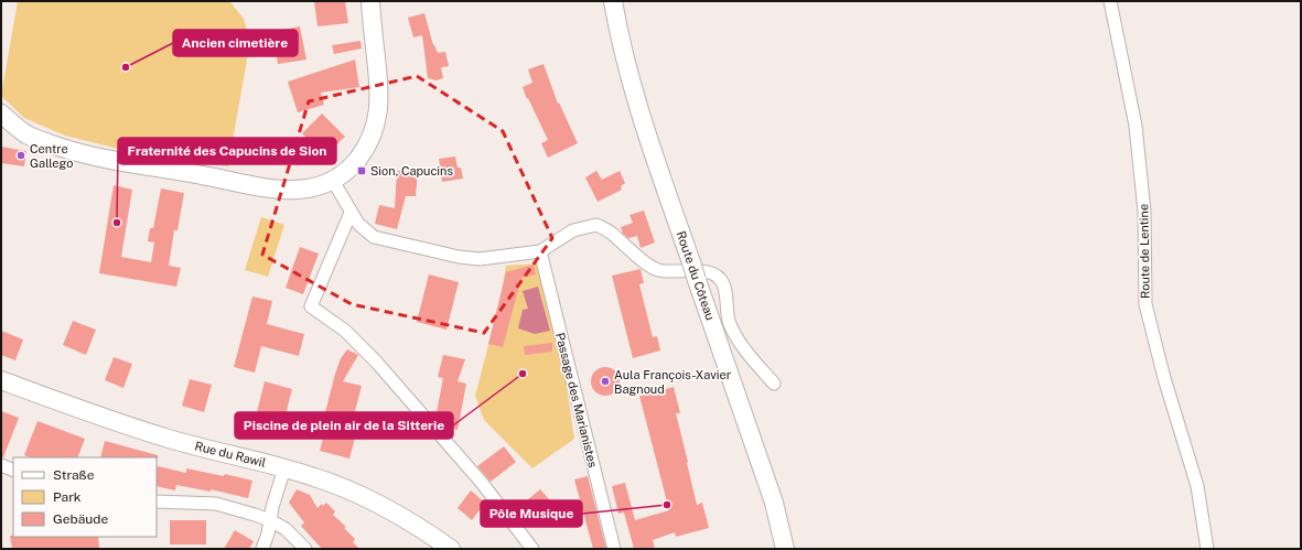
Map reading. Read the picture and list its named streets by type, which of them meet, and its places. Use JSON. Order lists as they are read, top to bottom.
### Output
{
  "streets": {
    "street": [
      "Route de Lentine",
      "Route du Côteau",
      "Passage des Marianistes",
      "Rue du Rawil"
    ]
  },
  "places": {
    "other": [
      "Ancien cimetière",
      "Centre Gallego",
      "Fraternité des Capucins de Sion",
      "Piscine de plein air de la Sitterie",
      "Aula François-Xavier Bagnoud",
      "Pôle Musique"
    ],
    "transit": ["Sion, Capucins"]
  },
  "legend": ["Straße", "Park", "Gebäude"]
}
